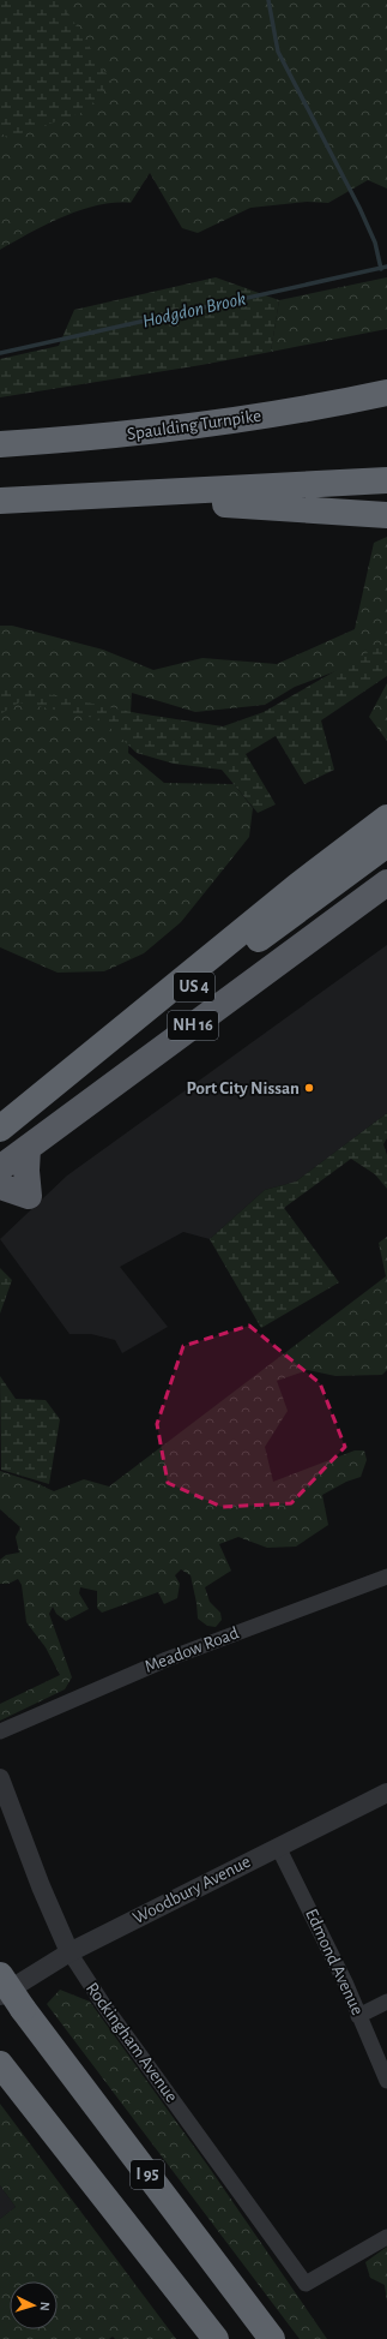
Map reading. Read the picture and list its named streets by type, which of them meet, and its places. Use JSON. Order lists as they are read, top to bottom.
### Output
{
  "streets": {
    "highway": [
      "Spaulding Turnpike",
      "US 4",
      "NH 16",
      "I 95"
    ],
    "street": [
      "Meadow Road",
      "Woodbury Avenue",
      "Edmond Avenue",
      "Rockingham Avenue"
    ]
  },
  "crossings": [
    ["Woodbury Avenue", "Edmond Avenue"],
    ["Woodbury Avenue", "Rockingham Avenue"]
  ],
  "water": ["Hodgdon Brook"],
  "places": ["Port City Nissan"],
  "north": "right"
}
